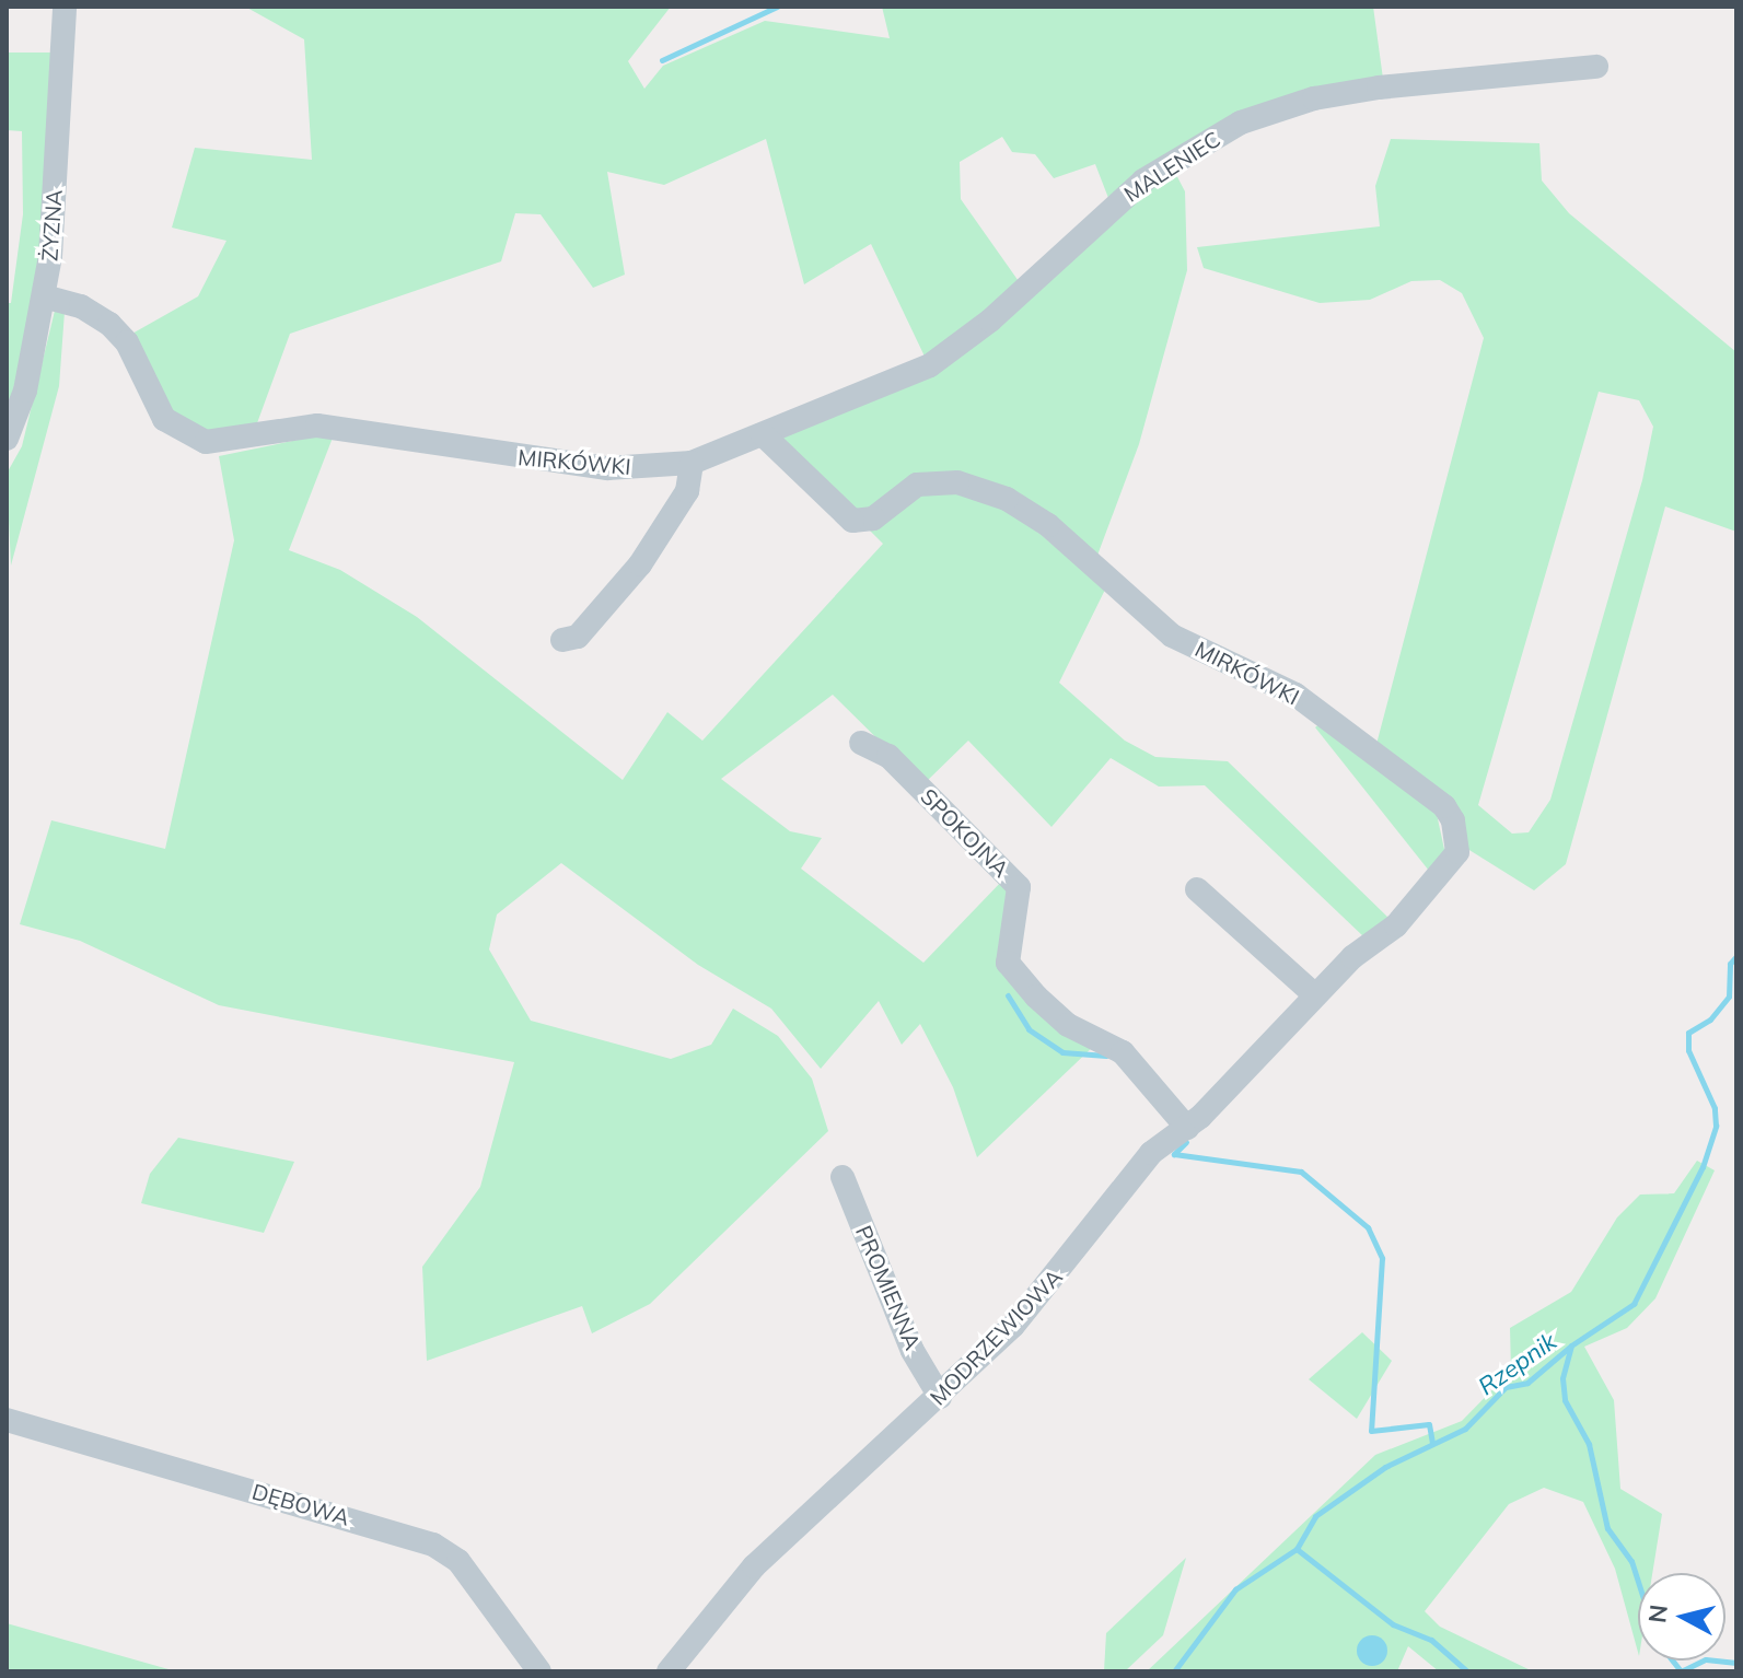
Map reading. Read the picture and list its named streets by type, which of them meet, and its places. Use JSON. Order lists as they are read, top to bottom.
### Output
{
  "streets": {
    "street": [
      "MALENIEC",
      "ŻYZNA",
      "MIRKÓWKI",
      "SPOKOJNA",
      "PROMIENNA",
      "MODRZEWIOWA",
      "DĘBOWA"
    ]
  },
  "crossings": [
    ["MALENIEC", "MIRKÓWKI"],
    ["ŻYZNA", "MIRKÓWKI"],
    ["MIRKÓWKI", "MODRZEWIOWA"],
    ["SPOKOJNA", "MODRZEWIOWA"],
    ["PROMIENNA", "MODRZEWIOWA"]
  ],
  "water": ["Rzepnik"],
  "north": "left"
}
